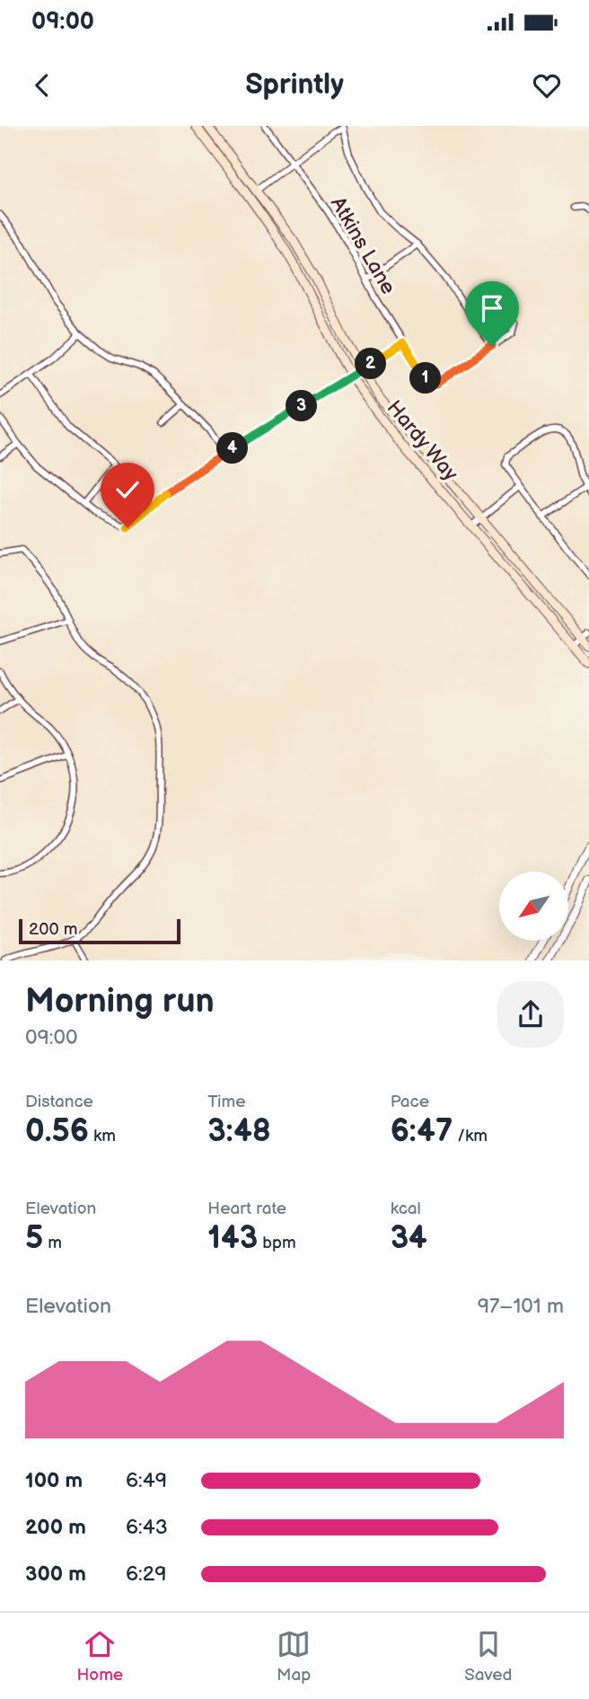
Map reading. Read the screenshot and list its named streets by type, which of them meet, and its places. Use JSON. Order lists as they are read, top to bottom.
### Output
{
  "streets": {
    "main road": ["Hardy Way"],
    "street": ["Atkins Lane"]
  },
  "scale_bar": "200 m",
  "north": "bottom left",
  "page": {
    "status": "09:00",
    "header": "Sprintly",
    "pins": [
      "2",
      "1",
      "3",
      "4"
    ],
    "scale": "200 m",
    "heading": ["Morning run", "09:00"],
    "stats": [
      ["Distance", "0.56 km"],
      ["Time", "3:48"],
      ["Pace", "6:47 /km"],
      ["Elevation", "5 m"],
      ["Heart rate", "143 bpm"],
      ["kcal", "34"]
    ],
    "chart": ["Elevation", "97–101 m"],
    "list": [
      {
        "name": "100 m",
        "note": "6:49"
      },
      {
        "name": "200 m",
        "note": "6:43"
      },
      {
        "name": "300 m",
        "note": "6:29"
      }
    ],
    "tabs": ["Home", "Map", "Saved"]
  }
}
